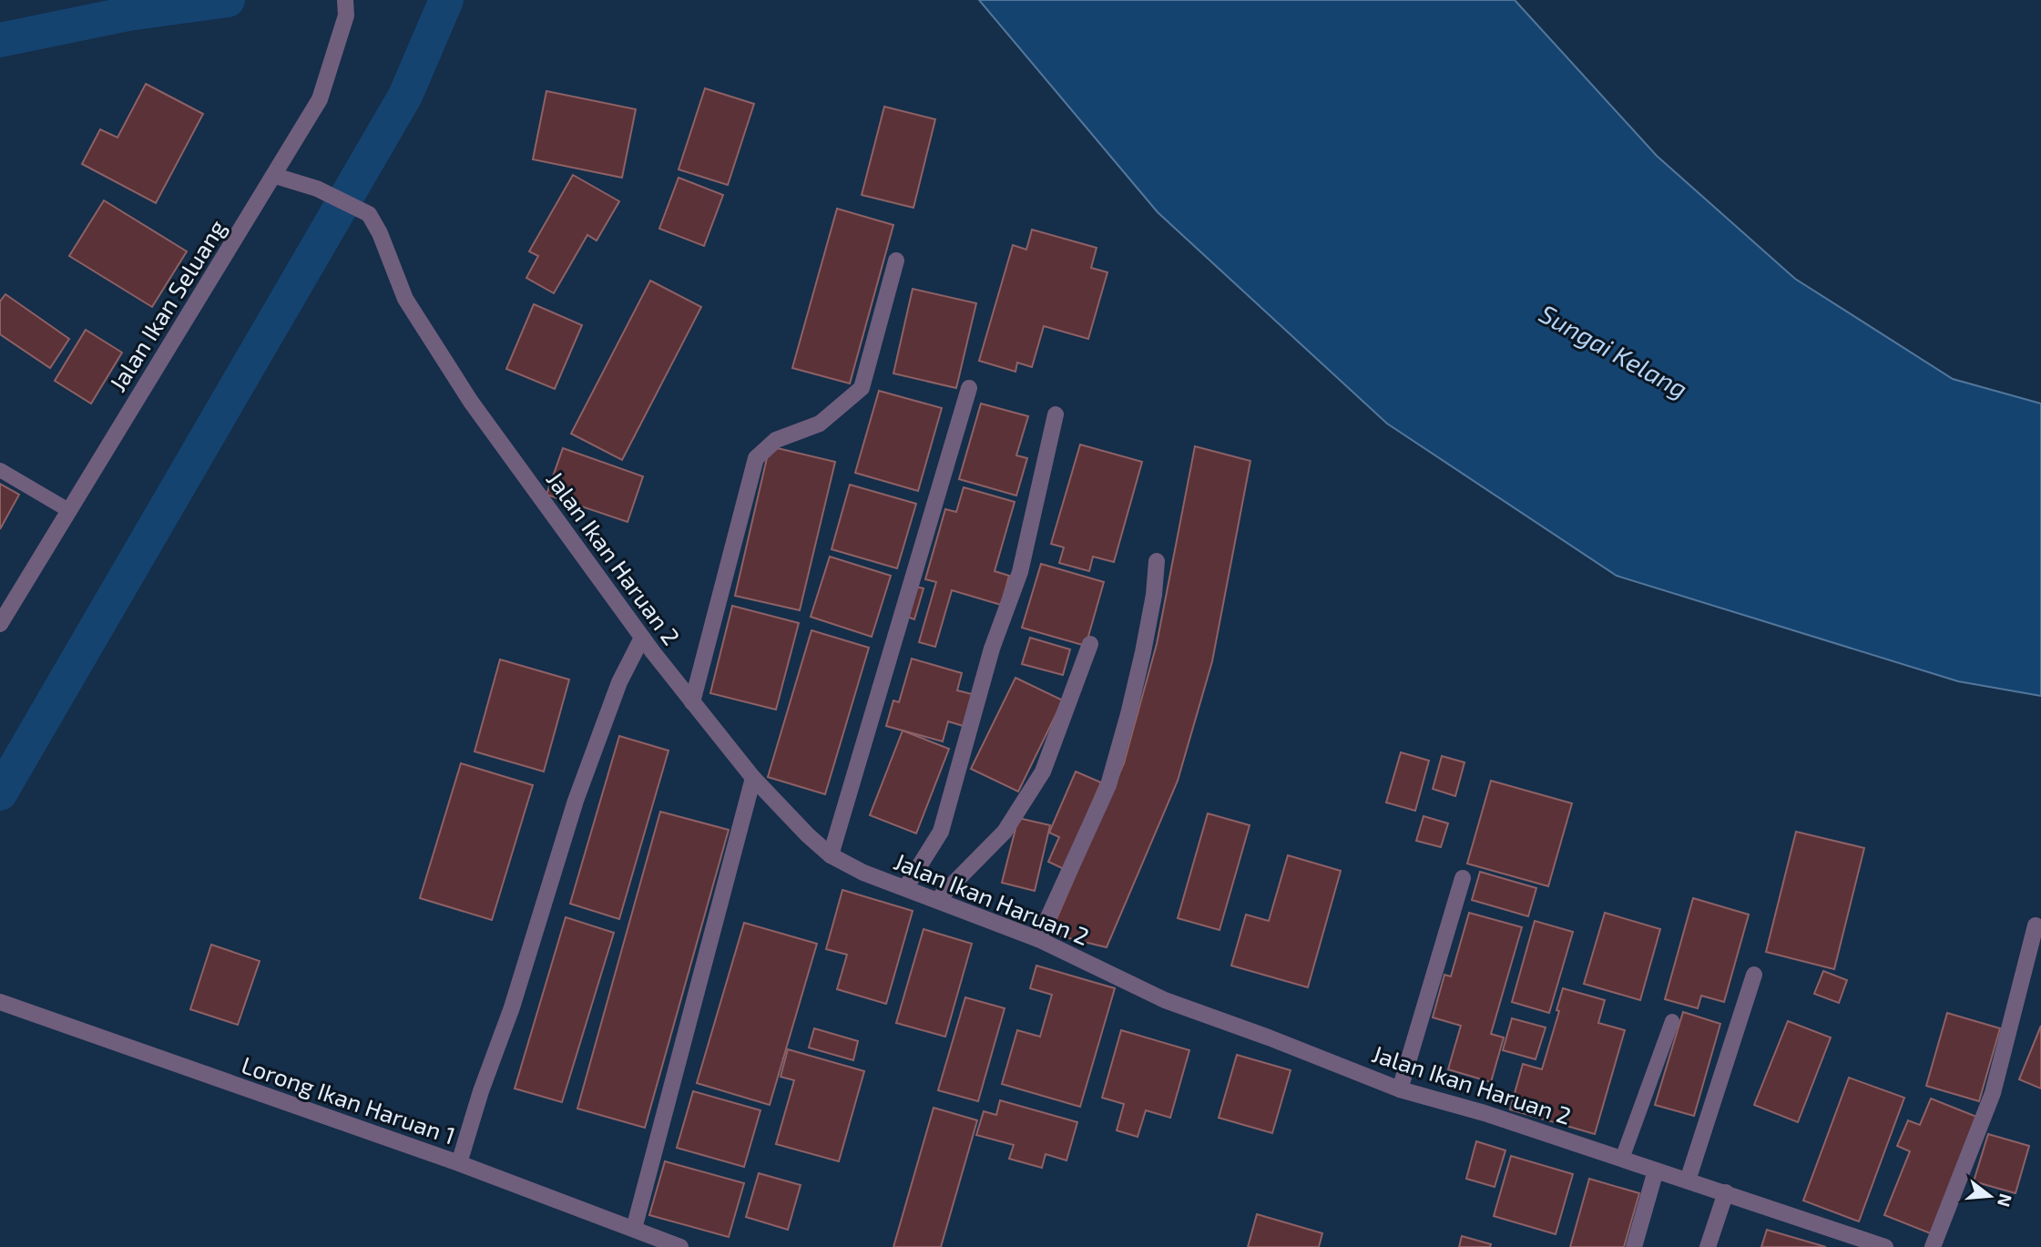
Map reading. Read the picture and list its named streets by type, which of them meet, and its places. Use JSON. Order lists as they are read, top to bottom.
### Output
{
  "streets": {
    "street": ["Jalan Ikan Seluang", "Jalan Ikan Haruan 2", "Lorong Ikan Haruan 1"]
  },
  "crossings": [
    ["Jalan Ikan Seluang", "Jalan Ikan Haruan 2"]
  ],
  "water": ["Sungai Kelang"],
  "north": "right"
}
